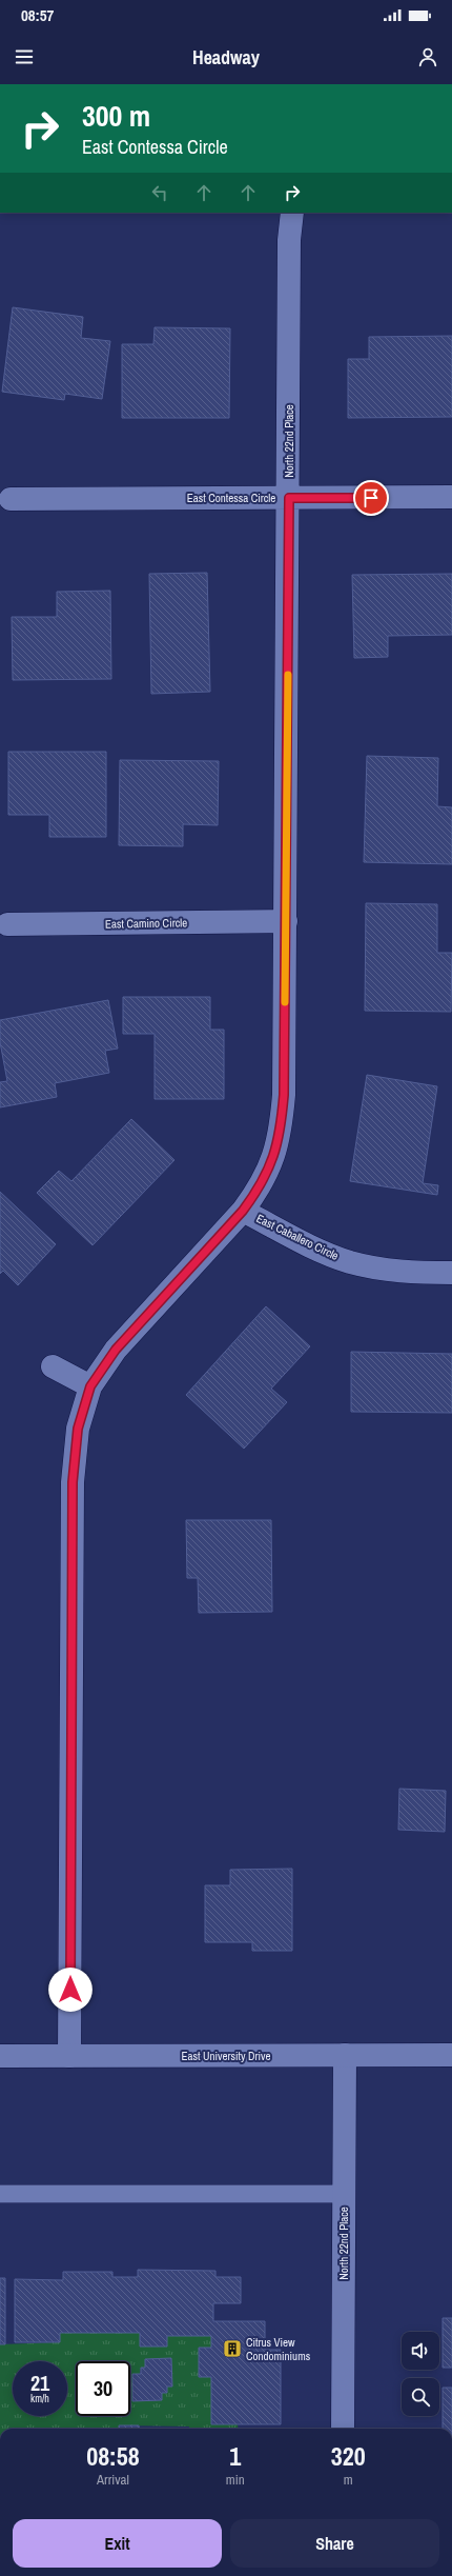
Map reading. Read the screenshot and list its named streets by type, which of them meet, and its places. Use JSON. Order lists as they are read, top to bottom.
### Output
{
  "streets": {
    "street": [
      "North 22nd Place",
      "East Contessa Circle",
      "East Camino Circle",
      "East Caballero Circle",
      "East University Drive"
    ]
  },
  "crossings": [
    ["North 22nd Place", "East Contessa Circle"],
    ["North 22nd Place", "East Camino Circle"],
    ["North 22nd Place", "East Caballero Circle"],
    ["North 22nd Place", "East University Drive"]
  ],
  "places": {
    "building": ["Citrus View Condominiums"]
  },
  "page": {
    "status": "08:57",
    "header": "Headway",
    "turn": ["300 m", "East Contessa Circle"],
    "speed": "21 km/h",
    "limit": "30",
    "eta": [
      "08:58",
      "Arrival",
      "1",
      "min",
      "320",
      "m"
    ],
    "buttons": ["Exit", "Share"]
  }
}
